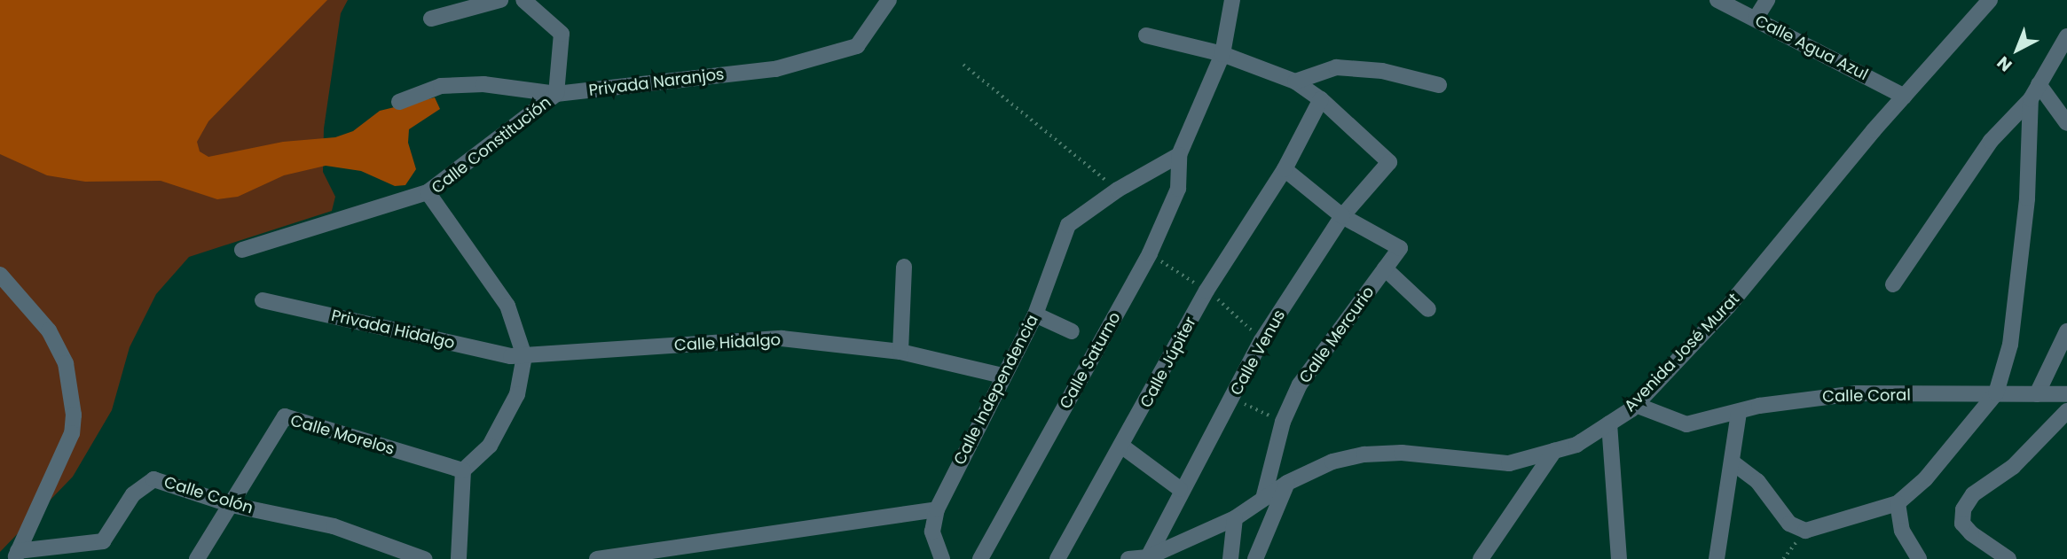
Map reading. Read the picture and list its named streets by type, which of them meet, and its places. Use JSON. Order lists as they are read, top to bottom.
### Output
{
  "streets": {
    "street": [
      "Calle Agua Azul",
      "Privada Naranjos",
      "Calle Constitución",
      "Privada Hidalgo",
      "Calle Mercurio",
      "Calle Hidalgo",
      "Calle Venus",
      "Avenida José Murat",
      "Calle Saturno",
      "Calle Júpiter",
      "Calle Independencia",
      "Calle Coral",
      "Calle Morelos",
      "Calle Colón"
    ]
  },
  "crossings": [
    ["Calle Agua Azul", "Avenida José Murat"],
    ["Privada Naranjos", "Calle Constitución"],
    ["Calle Constitución", "Privada Hidalgo"],
    ["Calle Constitución", "Calle Hidalgo"],
    ["Calle Constitución", "Calle Morelos"],
    ["Privada Hidalgo", "Calle Hidalgo"],
    ["Calle Mercurio", "Calle Venus"],
    ["Calle Mercurio", "Avenida José Murat"],
    ["Calle Hidalgo", "Calle Independencia"],
    ["Calle Venus", "Avenida José Murat"],
    ["Calle Venus", "Calle Júpiter"],
    ["Avenida José Murat", "Calle Coral"],
    ["Calle Saturno", "Calle Independencia"],
    ["Calle Morelos", "Calle Colón"]
  ],
  "north": "bottom left"
}
